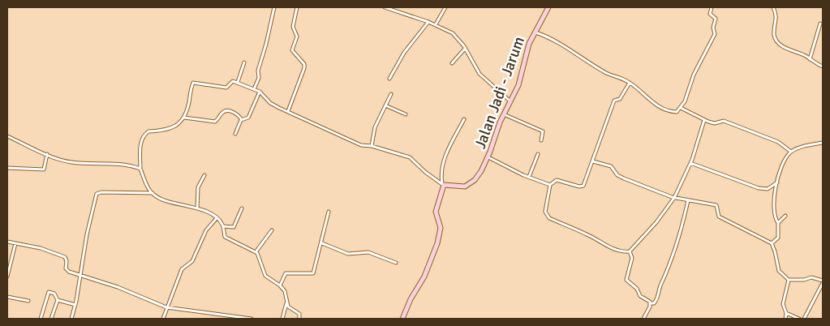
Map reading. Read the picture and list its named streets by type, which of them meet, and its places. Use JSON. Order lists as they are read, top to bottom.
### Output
{
  "streets": {
    "street": ["Jalan Jadi - Jarum"]
  }
}
